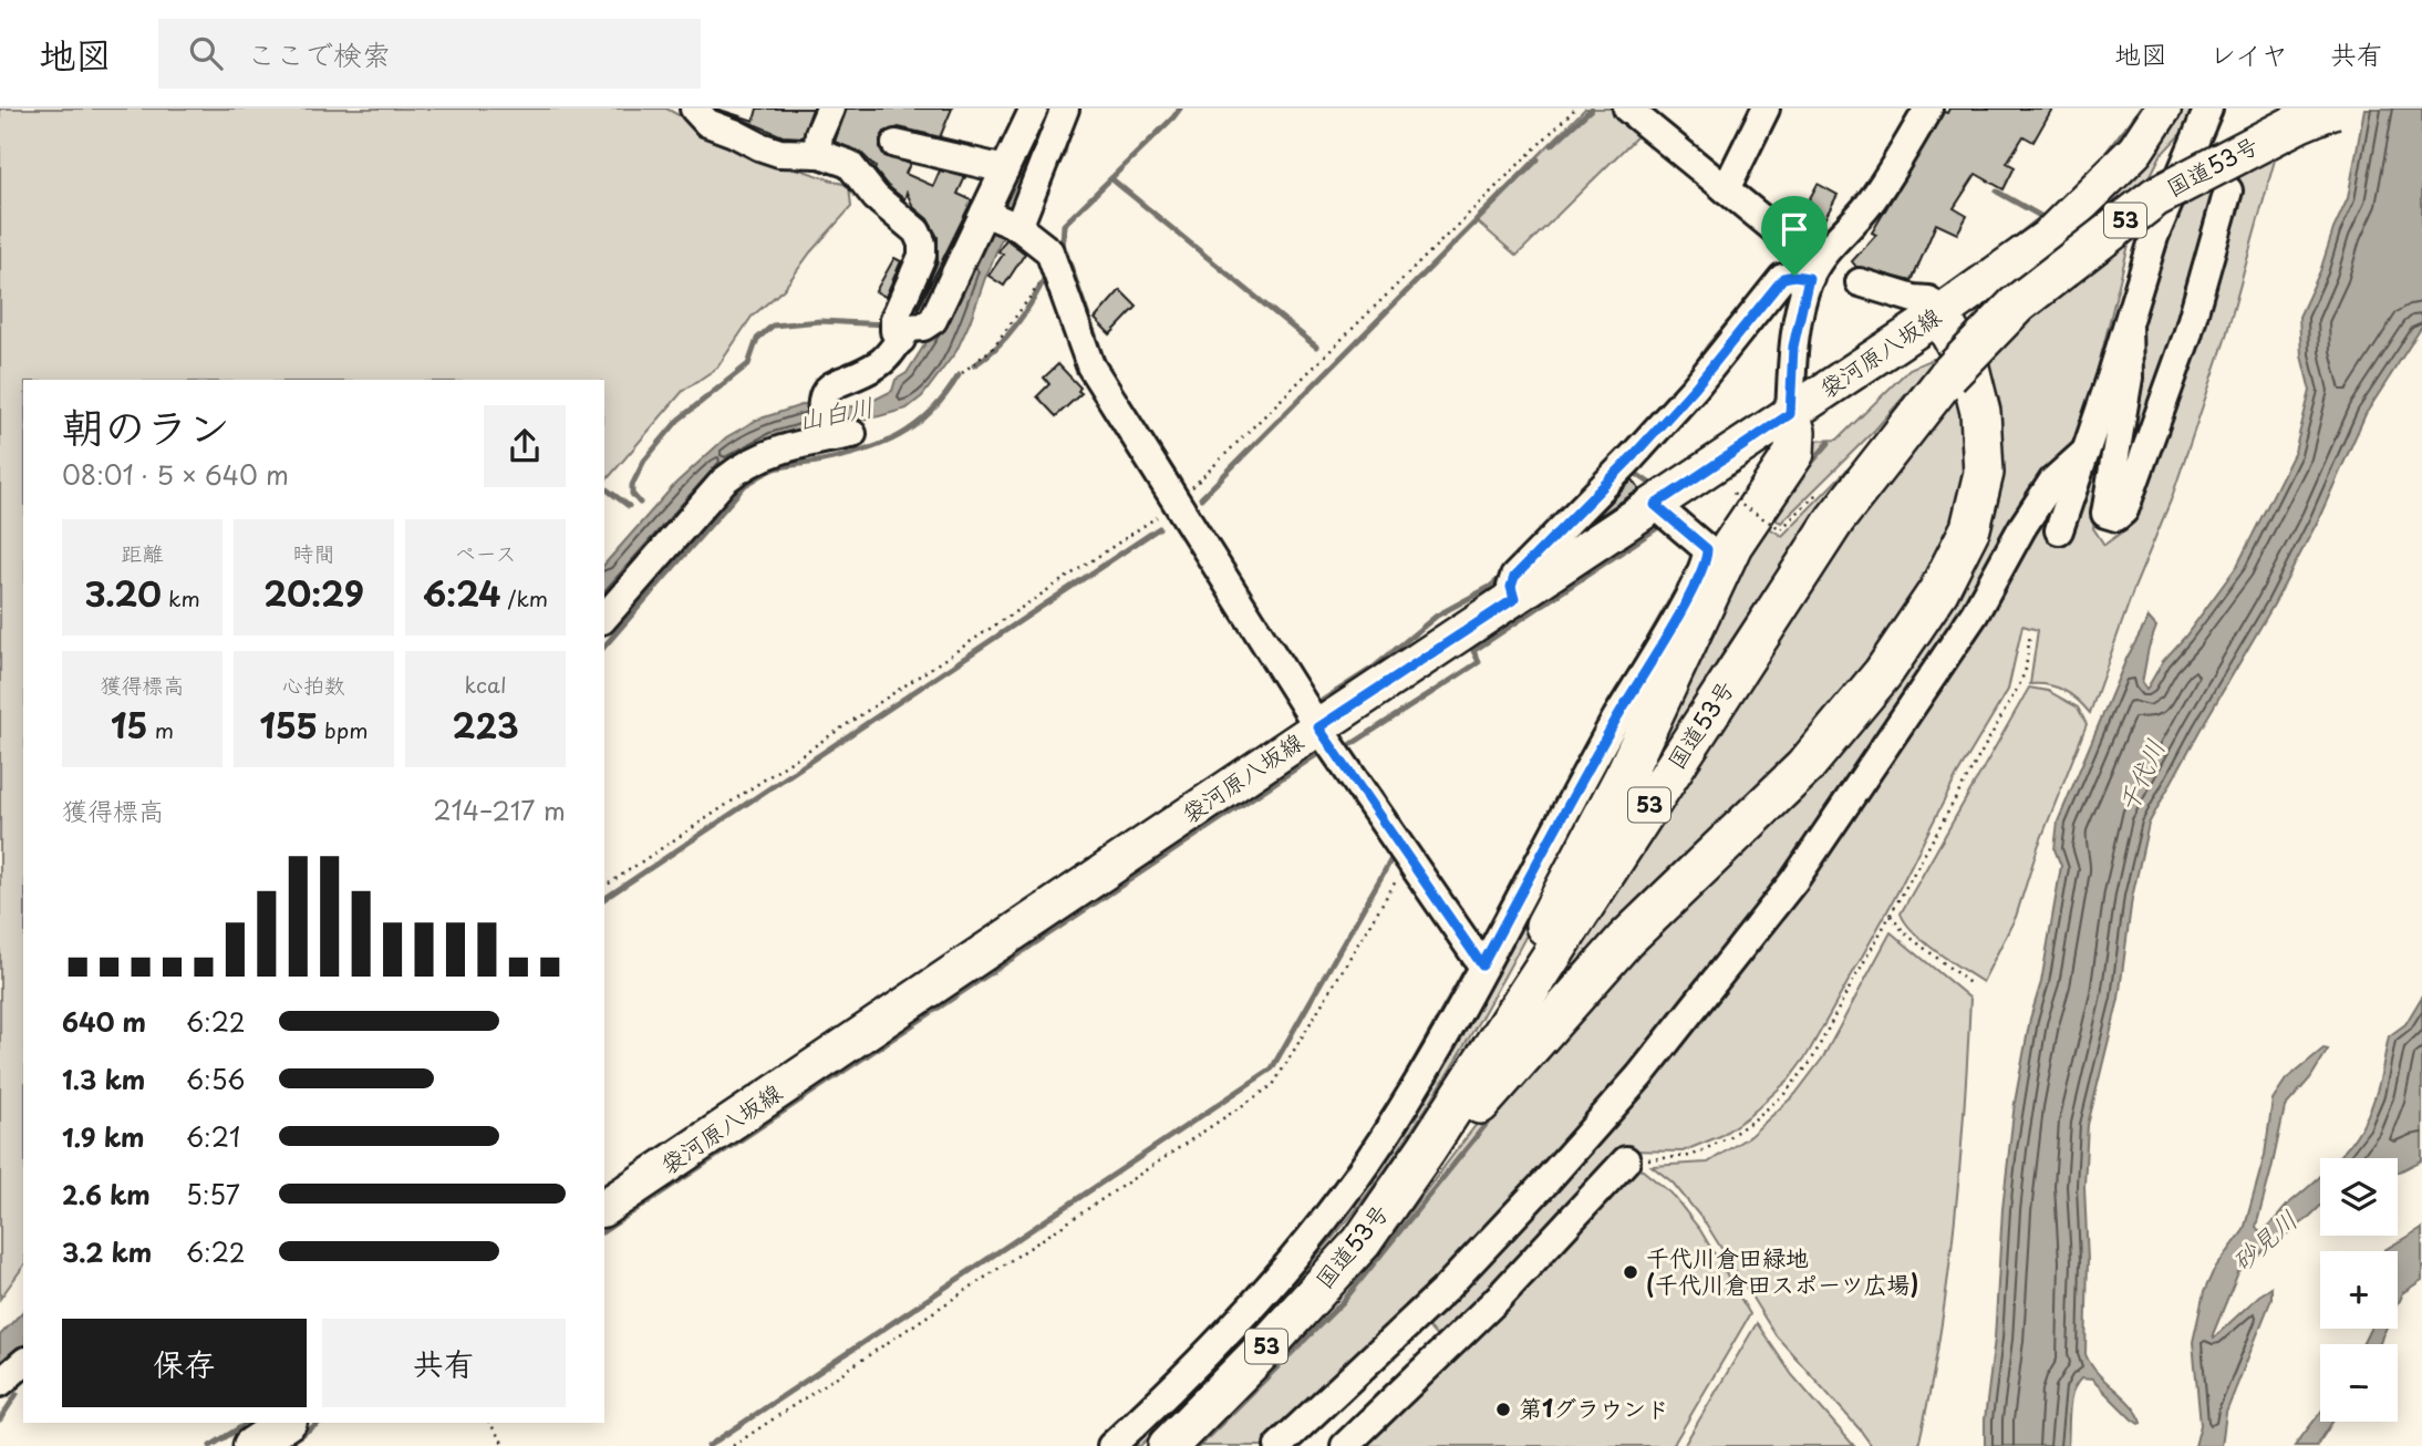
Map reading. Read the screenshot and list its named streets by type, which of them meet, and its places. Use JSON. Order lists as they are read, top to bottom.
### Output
{
  "streets": {
    "highway": ["国道53号", "53"],
    "main road": ["袋河原八坂線"]
  },
  "water": ["山白川", "千代川", "砂見川"],
  "places": ["千代川倉田緑地 (千代川倉田スポーツ広場)", "第1グラウンド"],
  "page": {
    "header": "地図",
    "search": "ここで検索",
    "nav": ["地図", "レイヤ", "共有"],
    "heading": ["朝のラン", "08:01 · 5 × 640 m"],
    "stats": [
      ["距離", "3.20 km"],
      ["時間", "20:29"],
      ["ペース", "6:24 /km"],
      ["獲得標高", "15 m"],
      ["心拍数", "155 bpm"],
      ["kcal", "223"]
    ],
    "chart": ["獲得標高", "214–217 m"],
    "list": [
      {
        "name": "640 m",
        "note": "6:22"
      },
      {
        "name": "1.3 km",
        "note": "6:56"
      },
      {
        "name": "1.9 km",
        "note": "6:21"
      },
      {
        "name": "2.6 km",
        "note": "5:57"
      },
      {
        "name": "3.2 km",
        "note": "6:22"
      }
    ],
    "map_buttons": ["+", "−"],
    "buttons": ["保存", "共有"]
  }
}
